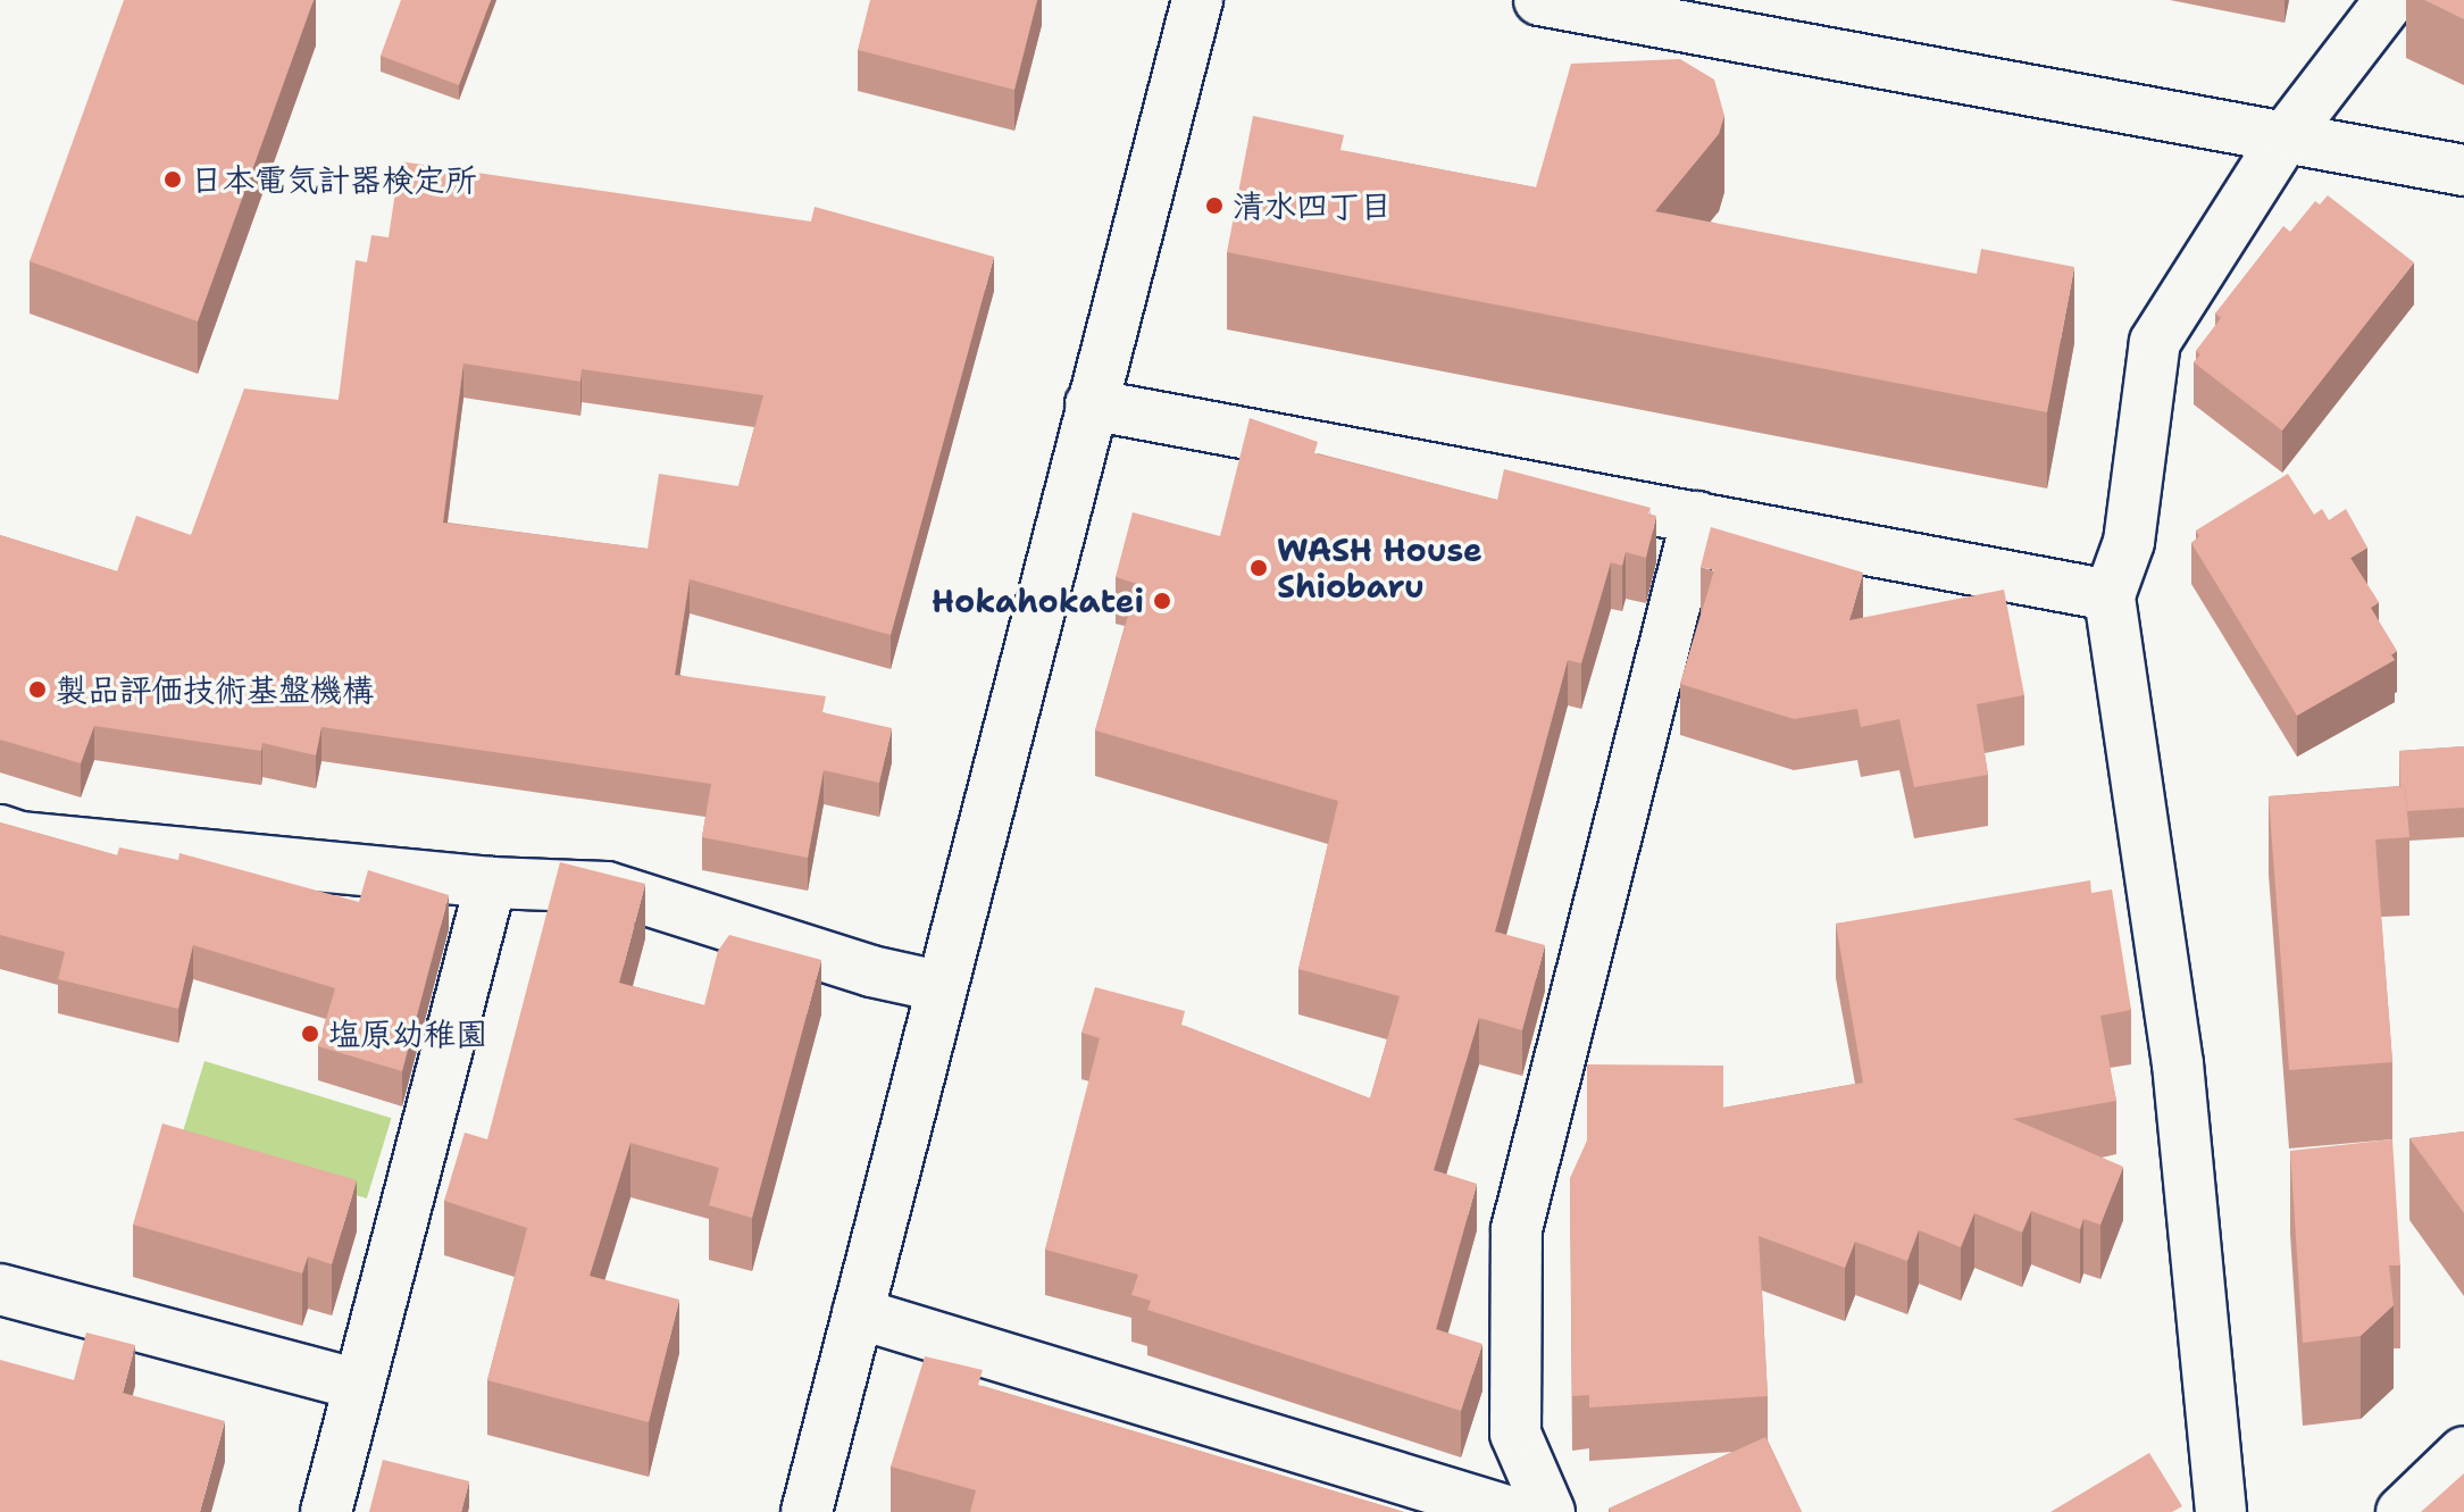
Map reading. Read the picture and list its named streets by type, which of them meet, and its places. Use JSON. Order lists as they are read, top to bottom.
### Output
{
  "places": [
    "日本電気計器検定所",
    "清水四丁目",
    "WASH House Shiobaru",
    "Hokahokatei",
    "製品評価技術基盤機構",
    "塩原幼稚園"
  ]
}
